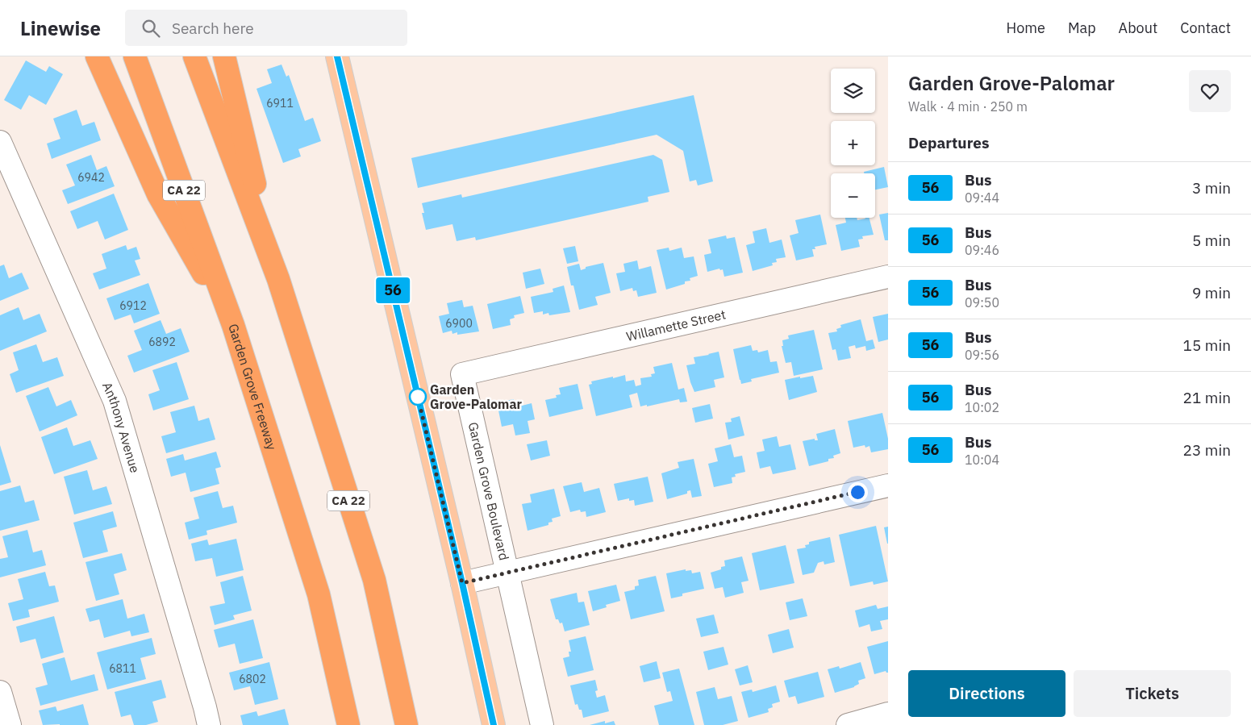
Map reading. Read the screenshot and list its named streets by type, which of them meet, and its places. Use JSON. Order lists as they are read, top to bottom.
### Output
{
  "streets": {
    "highway": ["CA 22", "Garden Grove Freeway"],
    "street": ["Willamette Street", "Anthony Avenue", "Garden Grove Boulevard"]
  },
  "crossings": [
    ["Willamette Street", "Garden Grove Boulevard"]
  ],
  "places": ["Garden Grove-Palomar"],
  "lines": ["bus line 56"],
  "house_numbers": [
    "6911",
    "6942",
    "6912",
    "6900",
    "6892",
    "6811",
    "6802"
  ],
  "page": {
    "header": "Linewise",
    "search": "Search here",
    "nav": [
      "Home",
      "Map",
      "About",
      "Contact"
    ],
    "on_map": "56",
    "heading": [
      ["Garden Grove-Palomar", "Walk · 4 min · 250 m"],
      "Departures"
    ],
    "map_buttons": ["+", "−"],
    "list": [
      {
        "mark": "56",
        "name": "Bus",
        "note": "09:44",
        "value": "3 min"
      },
      {
        "mark": "56",
        "name": "Bus",
        "note": "09:46",
        "value": "5 min"
      },
      {
        "mark": "56",
        "name": "Bus",
        "note": "09:50",
        "value": "9 min"
      },
      {
        "mark": "56",
        "name": "Bus",
        "note": "09:56",
        "value": "15 min"
      },
      {
        "mark": "56",
        "name": "Bus",
        "note": "10:02",
        "value": "21 min"
      },
      {
        "mark": "56",
        "name": "Bus",
        "note": "10:04",
        "value": "23 min"
      }
    ],
    "buttons": ["Directions", "Tickets"]
  }
}
